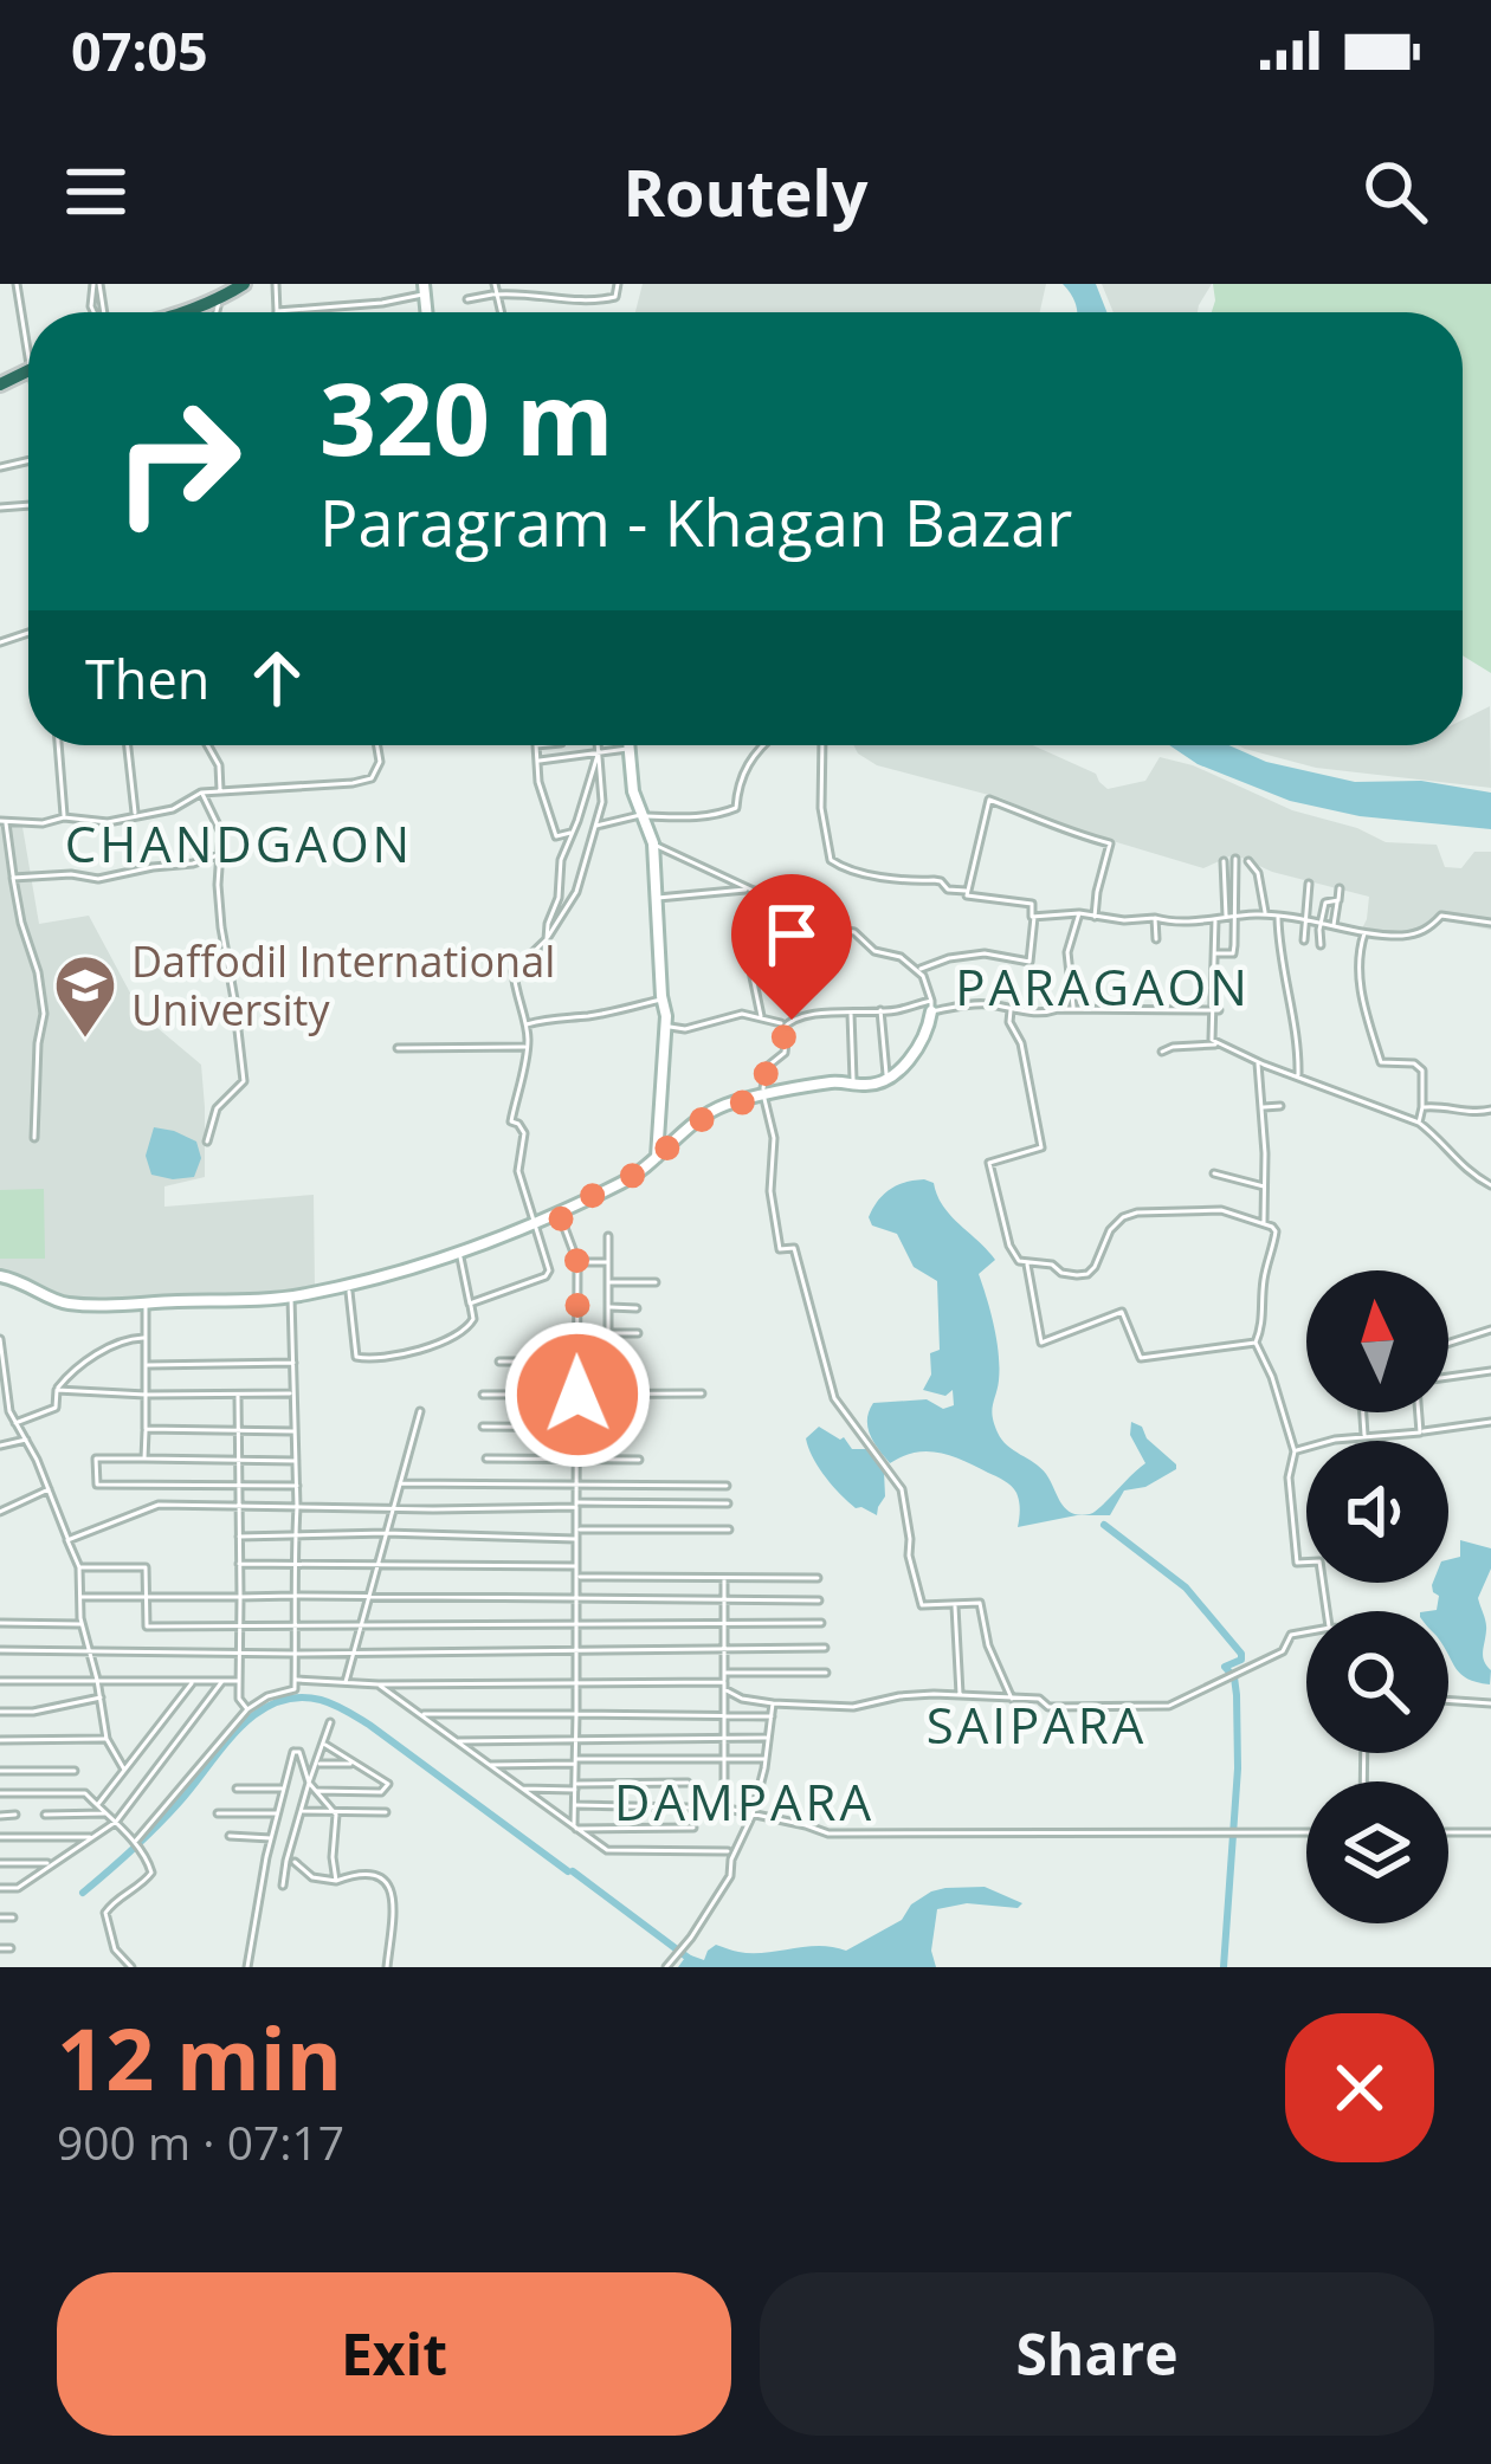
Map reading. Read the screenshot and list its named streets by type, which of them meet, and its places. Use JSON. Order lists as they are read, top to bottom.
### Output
{
  "districts": [
    "CHANDGAON",
    "PARAGAON",
    "SAIPARA",
    "DAMPARA"
  ],
  "places": {
    "school or university": ["Daffodil International University"]
  },
  "north": "top",
  "page": {
    "status": "07:05",
    "header": "Routely",
    "turn": ["320 m", "Paragram - Khagan Bazar"],
    "then": "Then",
    "heading": ["12 min", "900 m · 07:17"],
    "buttons": ["Exit", "Share"]
  }
}
